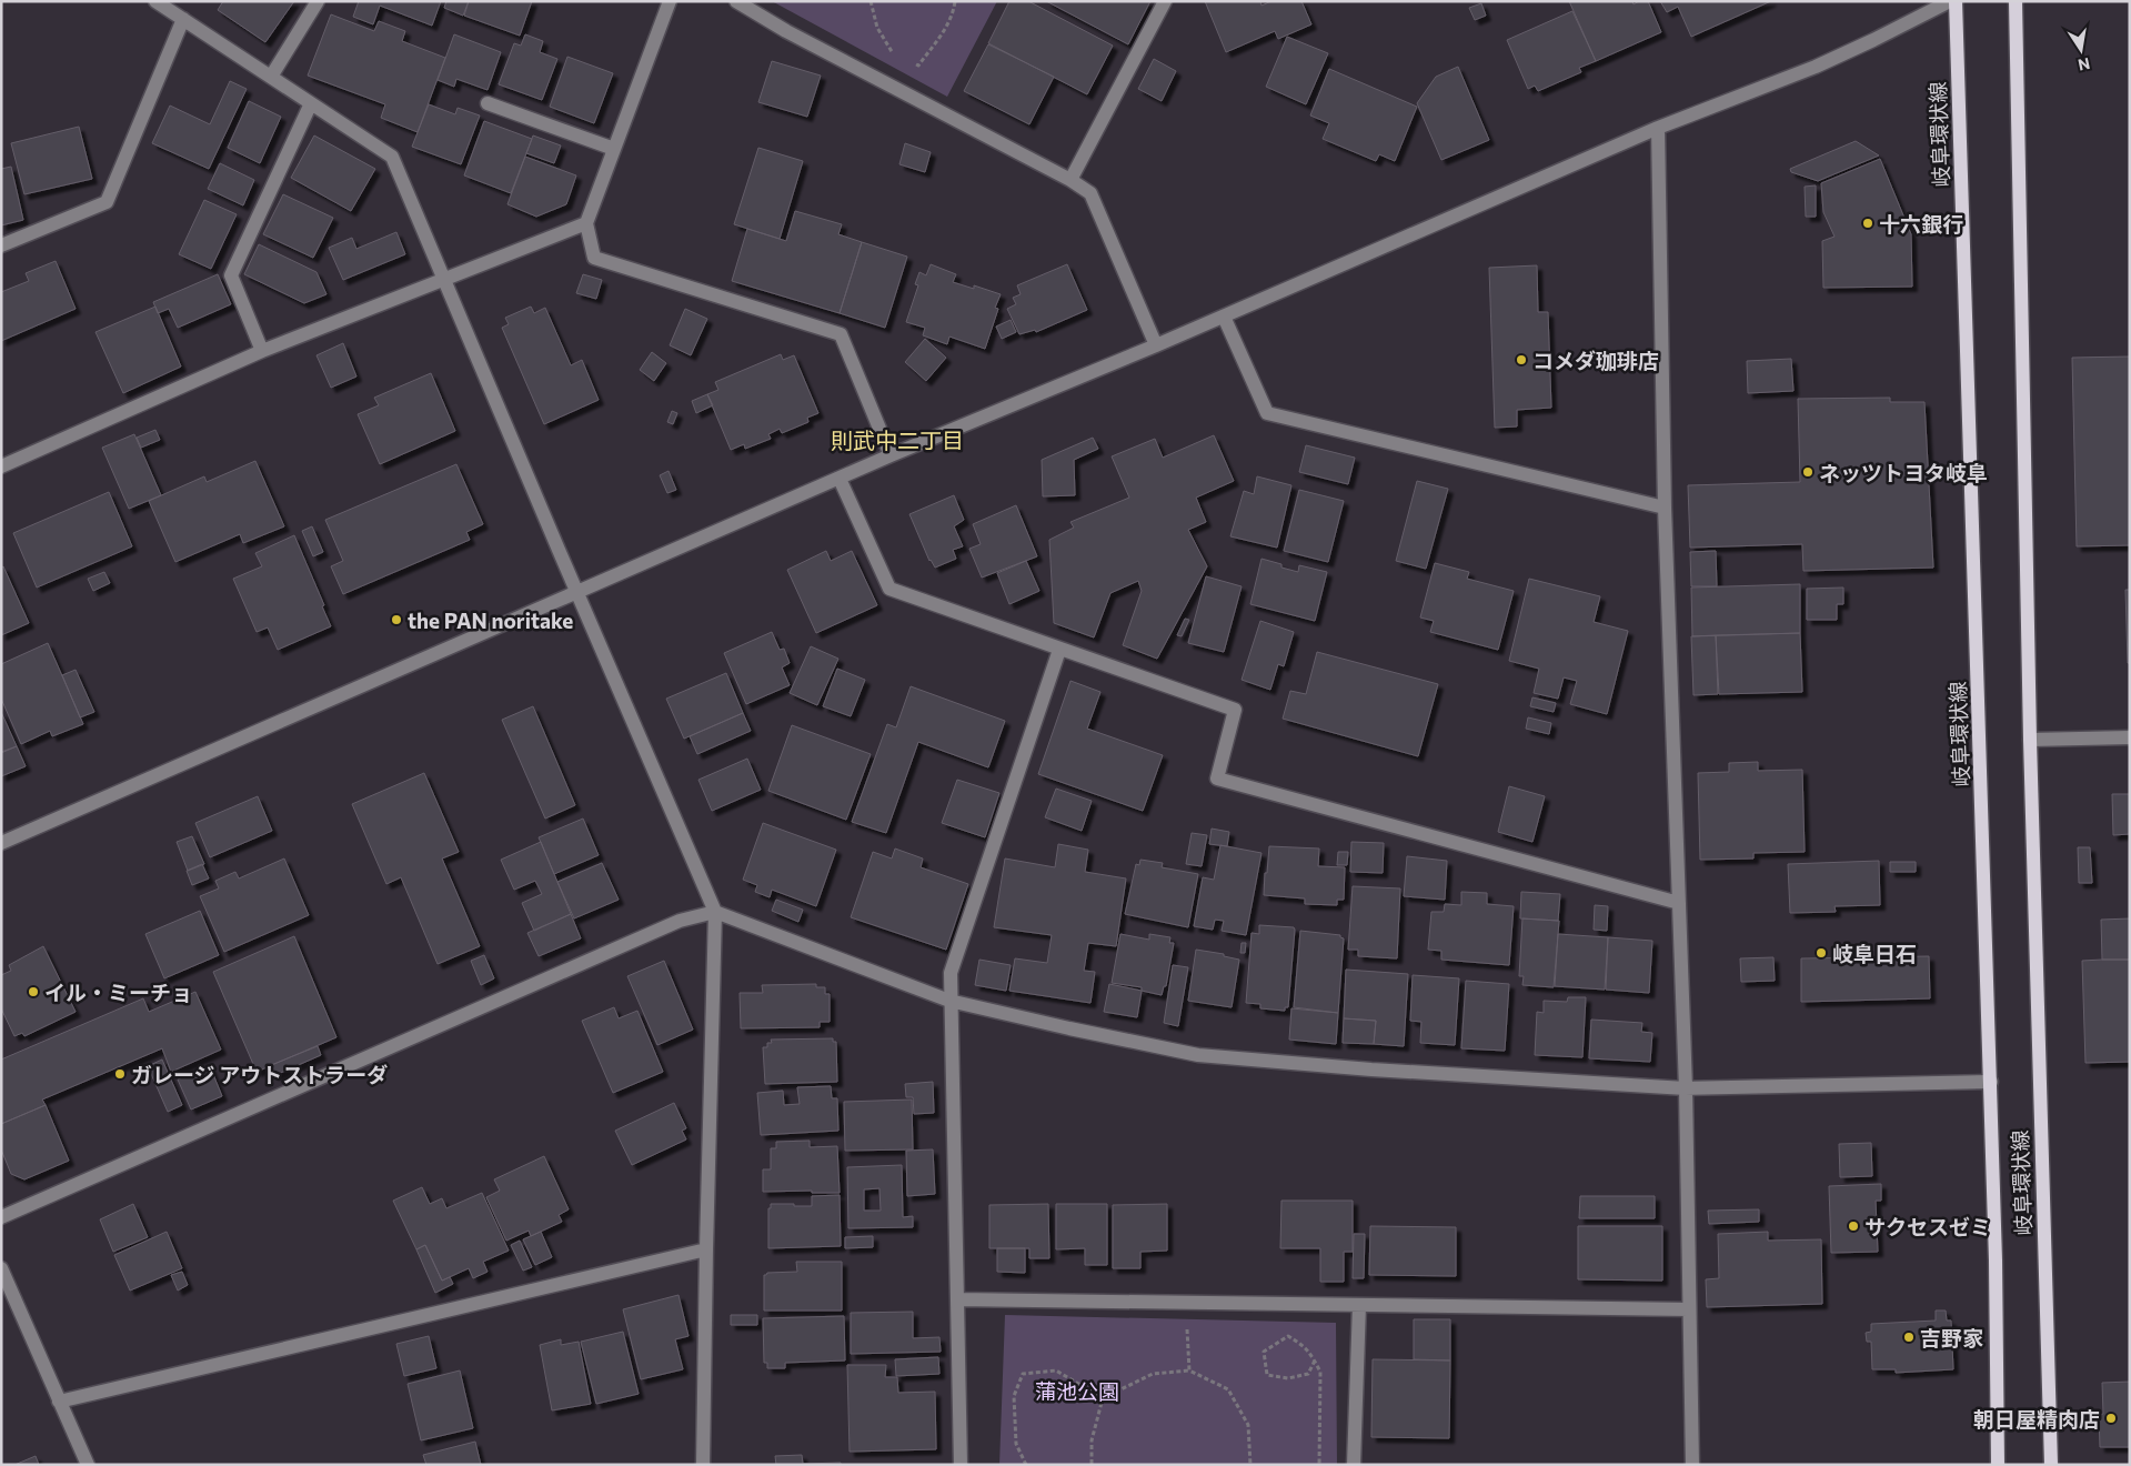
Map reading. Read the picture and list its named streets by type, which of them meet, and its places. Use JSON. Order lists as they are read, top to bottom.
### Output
{
  "streets": {
    "main road": ["岐阜環状線"]
  },
  "districts": ["則武中二丁目"],
  "parks": ["蒲池公園"],
  "places": [
    "十六銀行",
    "コメダ珈琲店",
    "ネッツトヨタ岐阜",
    "the PAN noritake",
    "岐阜日石",
    "イル・ミーチョ",
    "ガレージ アウトストラーダ",
    "サクセスゼミ",
    "吉野家",
    "朝日屋精肉店"
  ],
  "north": "bottom"
}
